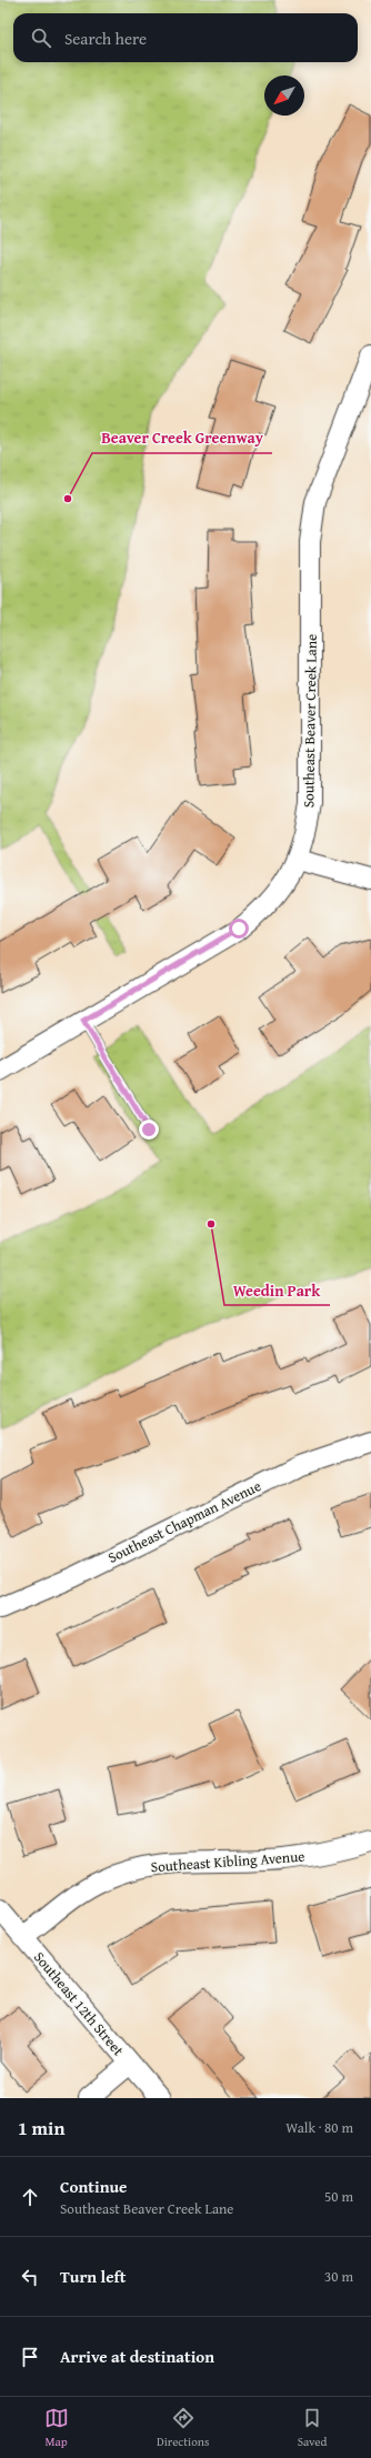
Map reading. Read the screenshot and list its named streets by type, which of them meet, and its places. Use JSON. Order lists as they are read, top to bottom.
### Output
{
  "streets": {
    "street": [
      "Southeast Beaver Creek Lane",
      "Southeast Chapman Avenue",
      "Southeast Kibling Avenue",
      "Southeast 12th Street"
    ]
  },
  "crossings": [
    ["Southeast Kibling Avenue", "Southeast 12th Street"]
  ],
  "places": ["Beaver Creek Greenway", "Weedin Park"],
  "north": "bottom left",
  "page": {
    "search": "Search here",
    "heading": ["1 min", "Walk · 80 m"],
    "list": [
      ["Continue", "Southeast Beaver Creek Lane", "50 m"],
      ["Turn left", "30 m"],
      "Arrive at destination"
    ],
    "nav": ["Map", "Directions", "Saved"]
  }
}
